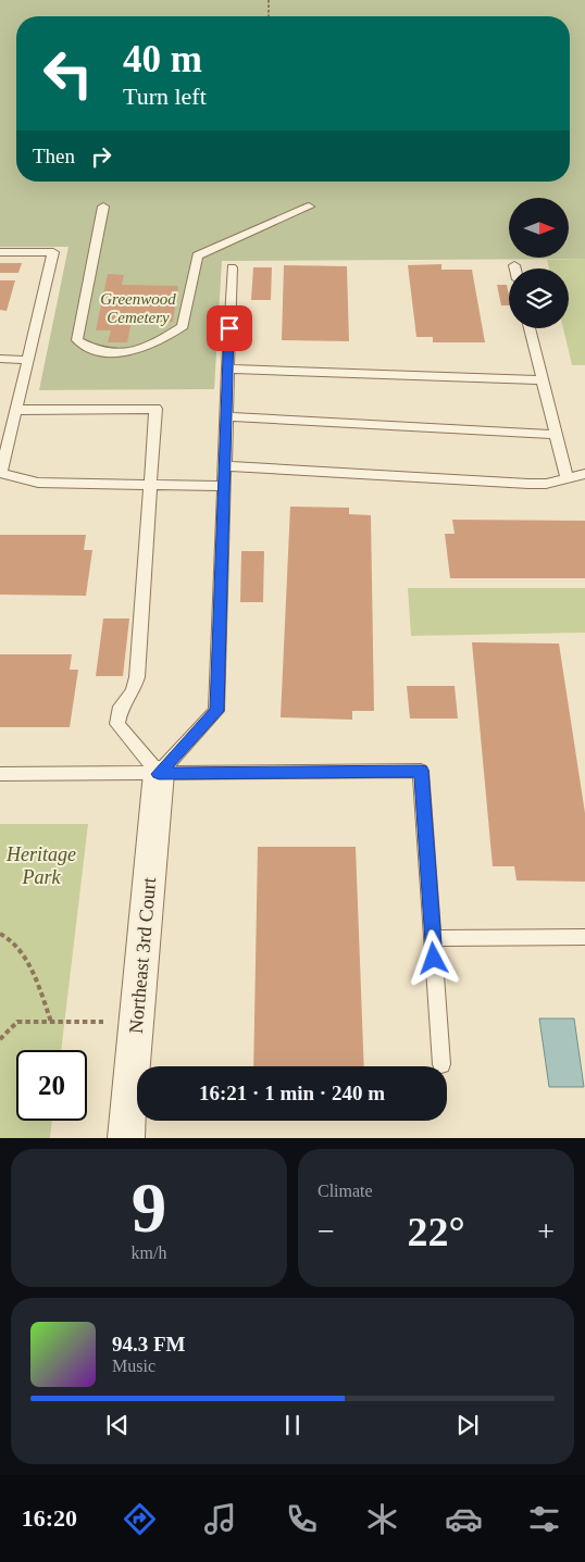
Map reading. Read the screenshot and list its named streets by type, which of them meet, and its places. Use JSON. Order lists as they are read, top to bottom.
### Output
{
  "streets": {
    "street": ["Northeast 3rd Court"]
  },
  "parks": ["Greenwood Cemetery", "Heritage Park"],
  "north": "right",
  "page": {
    "turn": ["40 m", "Turn left"],
    "then": "Then",
    "limit": "20",
    "trip": "16:21 · 1 min · 240 m",
    "tile": [
      ["9", "km/h"],
      "Climate"
    ],
    "heat": ["−", "22°", "+"],
    "song": ["94.3 FM", "Music"],
    "tabs": "16:20"
  }
}
